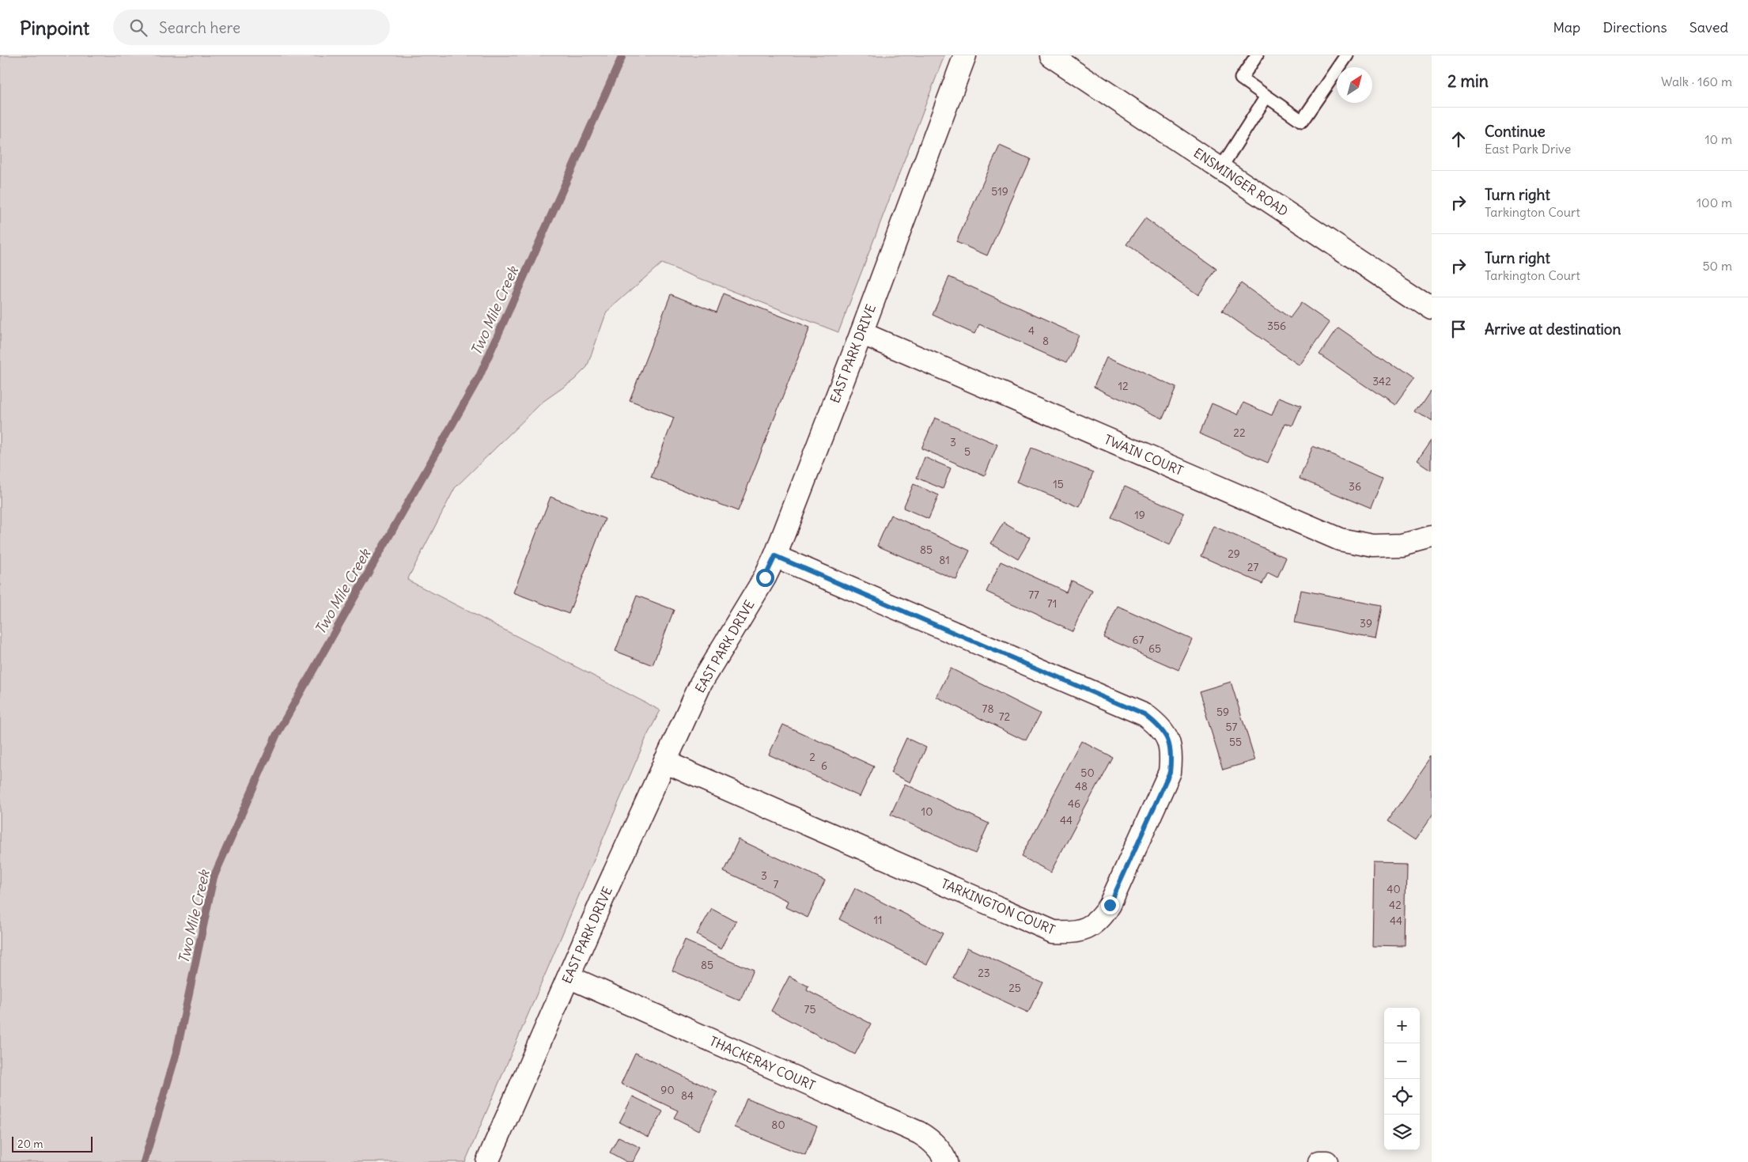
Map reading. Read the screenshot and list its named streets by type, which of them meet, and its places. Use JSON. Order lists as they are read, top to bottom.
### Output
{
  "streets": {
    "street": [
      "ENSMINGER ROAD",
      "EAST PARK DRIVE",
      "TWAIN COURT",
      "TARKINGTON COURT",
      "THACKERAY COURT"
    ]
  },
  "crossings": [
    ["EAST PARK DRIVE", "TWAIN COURT"],
    ["EAST PARK DRIVE", "TARKINGTON COURT"],
    ["EAST PARK DRIVE", "THACKERAY COURT"]
  ],
  "water": ["Two Mile Creek"],
  "house_numbers": [
    "519",
    "356",
    "4",
    "8",
    "342",
    "12",
    "22",
    "3",
    "5",
    "15",
    "36",
    "19",
    "85",
    "29",
    "81",
    "27",
    "77",
    "71",
    "39",
    "67",
    "65",
    "78",
    "59",
    "72",
    "57",
    "55",
    "2",
    "6",
    "50",
    "48",
    "46",
    "10",
    "44",
    "3",
    "7",
    "40",
    "42",
    "11",
    "44",
    "85",
    "23",
    "25",
    "75",
    "90",
    "84",
    "80"
  ],
  "scale_bar": "20 m",
  "north": "top right",
  "page": {
    "header": "Pinpoint",
    "search": "Search here",
    "nav": ["Map", "Directions", "Saved"],
    "heading": ["2 min", "Walk · 160 m"],
    "list": [
      ["Continue", "East Park Drive", "10 m"],
      ["Turn right", "Tarkington Court", "100 m"],
      ["Turn right", "Tarkington Court", "50 m"],
      "Arrive at destination"
    ],
    "map_buttons": ["+", "−"],
    "scale": "20 m"
  }
}
